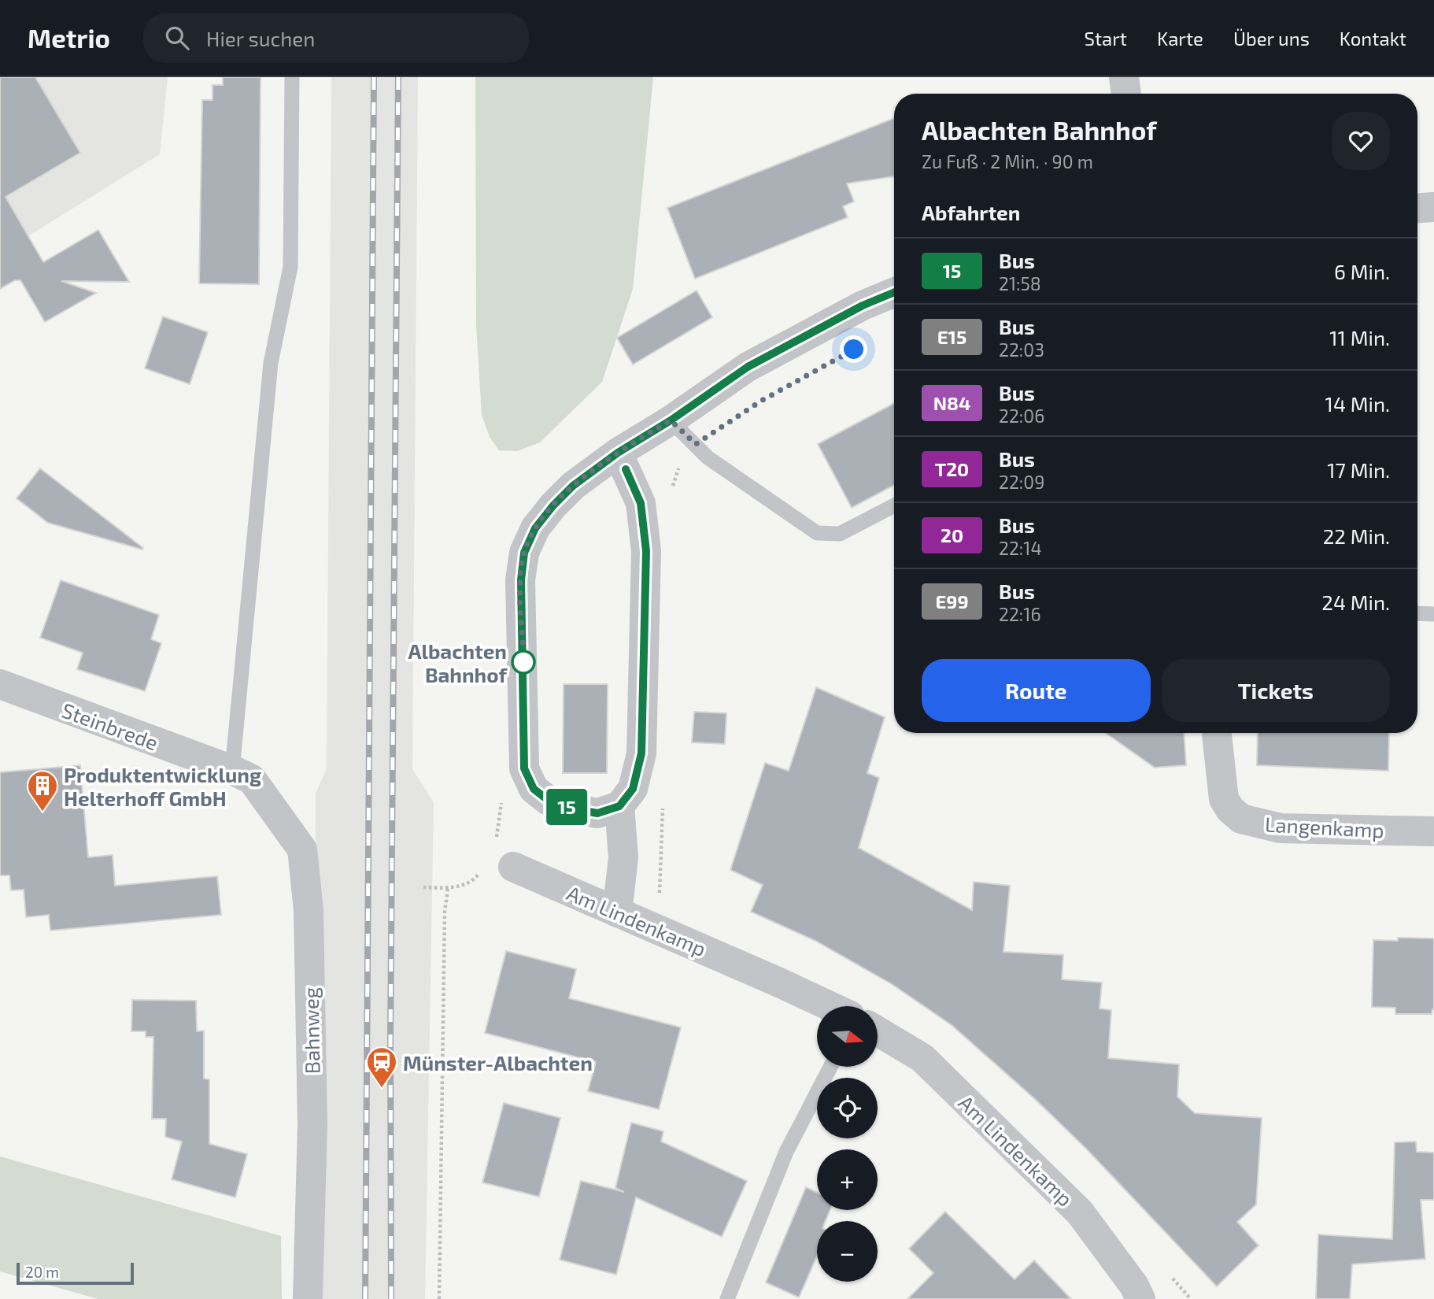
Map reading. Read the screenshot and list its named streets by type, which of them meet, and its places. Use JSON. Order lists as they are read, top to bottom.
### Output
{
  "streets": {
    "street": [
      "Steinbrede",
      "Langenkamp",
      "Am Lindenkamp",
      "Bahnweg"
    ]
  },
  "crossings": [
    ["Steinbrede", "Bahnweg"]
  ],
  "places": {
    "other": ["Albachten Bahnhof"],
    "building": ["Produktentwicklung Helterhoff GmbH"],
    "station": ["Münster-Albachten"]
  },
  "lines": ["bus line 15"],
  "scale_bar": "20 m",
  "north": "right",
  "page": {
    "header": "Metrio",
    "search": "Hier suchen",
    "nav": [
      "Start",
      "Karte",
      "Über uns",
      "Kontakt"
    ],
    "on_map": "15",
    "heading": [
      ["Albachten Bahnhof", "Zu Fuß · 2 Min. · 90 m"],
      "Abfahrten"
    ],
    "list": [
      {
        "mark": "15",
        "name": "Bus",
        "note": "21:58",
        "value": "6 Min."
      },
      {
        "mark": "E15",
        "name": "Bus",
        "note": "22:03",
        "value": "11 Min."
      },
      {
        "mark": "N84",
        "name": "Bus",
        "note": "22:06",
        "value": "14 Min."
      },
      {
        "mark": "T20",
        "name": "Bus",
        "note": "22:09",
        "value": "17 Min."
      },
      {
        "mark": "20",
        "name": "Bus",
        "note": "22:14",
        "value": "22 Min."
      },
      {
        "mark": "E99",
        "name": "Bus",
        "note": "22:16",
        "value": "24 Min."
      }
    ],
    "buttons": ["Route", "Tickets"],
    "map_buttons": ["+", "−"],
    "scale": "20 m"
  }
}
